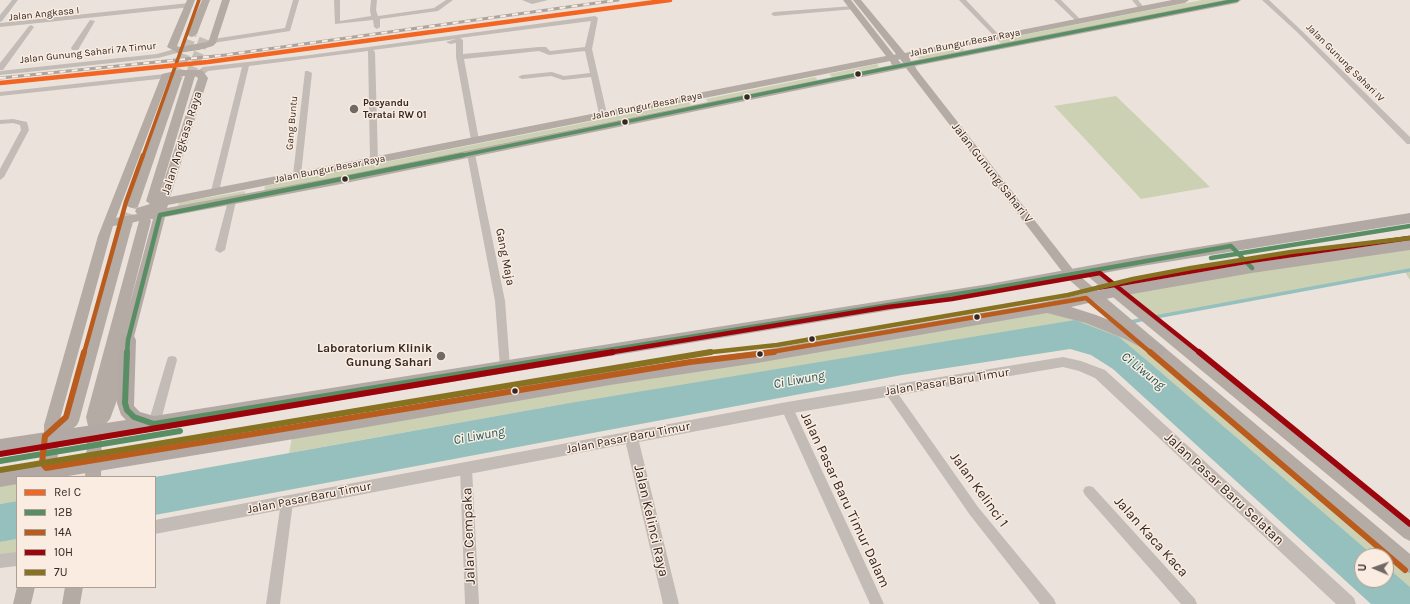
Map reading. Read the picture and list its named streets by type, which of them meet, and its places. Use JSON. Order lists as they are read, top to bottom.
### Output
{
  "streets": {
    "main road": ["Jalan Bungur Besar Raya", "Jalan Angkasa Raya", "Jalan Gunung Sahari V"],
    "street": [
      "Jalan Angkasa I",
      "Jalan Gunung Sahari 7A Timur",
      "Jalan Gunung Sahari IV",
      "Gang Buntu",
      "Gang Maja",
      "Jalan Pasar Baru Timur",
      "Jalan Pasar Baru Selatan",
      "Jalan Kelinci 1",
      "Jalan Pasar Baru Timur Dalam",
      "Jalan Kelinci Raya",
      "Jalan Cempaka",
      "Jalan Kaca Kaca"
    ]
  },
  "crossings": [
    ["Jalan Bungur Besar Raya", "Gang Buntu"],
    ["Jalan Bungur Besar Raya", "Jalan Angkasa Raya"],
    ["Jalan Bungur Besar Raya", "Jalan Gunung Sahari V"],
    ["Jalan Bungur Besar Raya", "Gang Maja"],
    ["Jalan Pasar Baru Timur", "Jalan Pasar Baru Selatan"],
    ["Jalan Pasar Baru Timur", "Jalan Kelinci 1"],
    ["Jalan Pasar Baru Timur", "Jalan Pasar Baru Timur Dalam"],
    ["Jalan Pasar Baru Timur", "Jalan Kelinci Raya"],
    ["Jalan Pasar Baru Timur", "Jalan Cempaka"]
  ],
  "water": ["Ci Liwung"],
  "places": ["Posyandu Teratai RW 01", "Laboratorium Klinik Gunung Sahari"],
  "lines": [
    "rail line C",
    "transit line 12B",
    "transit line 14A",
    "transit line 10H",
    "transit line 7U"
  ],
  "legend": [
    "Rel C",
    "12B",
    "14A",
    "10H",
    "7U"
  ],
  "north": "left"
}
